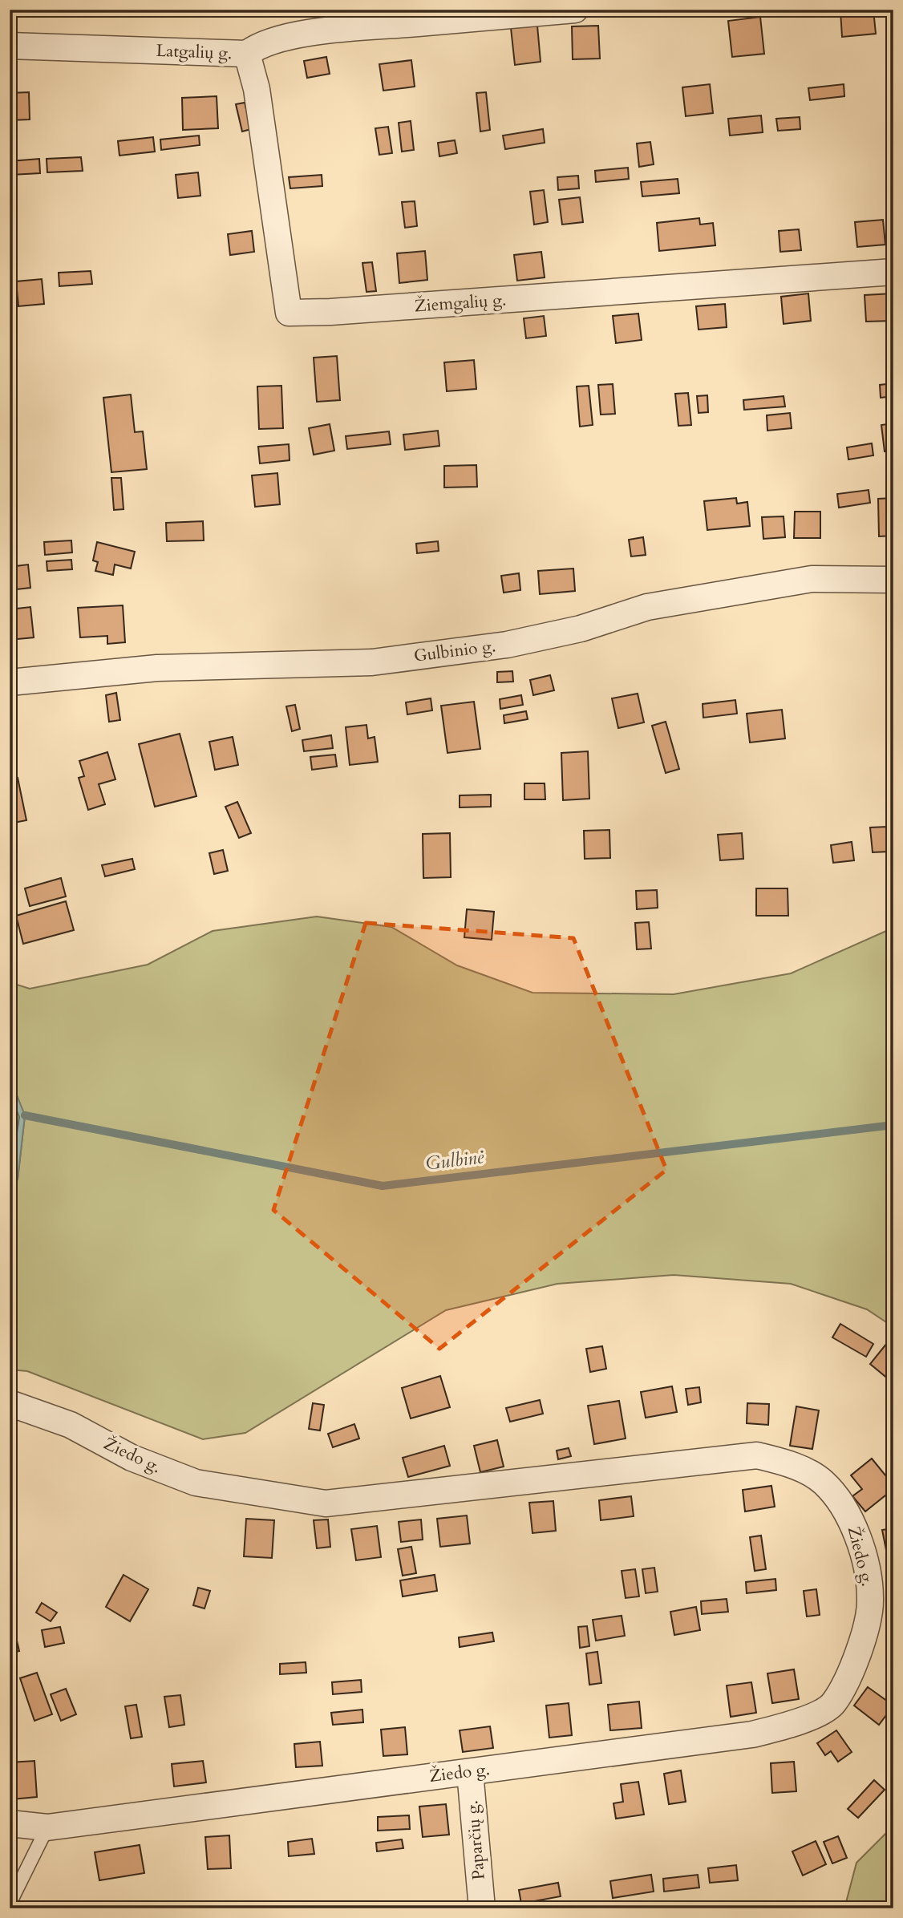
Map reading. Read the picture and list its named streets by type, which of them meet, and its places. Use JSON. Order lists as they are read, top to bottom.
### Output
{
  "streets": {
    "street": [
      "Latgalių g.",
      "Žiemgalių g.",
      "Gulbinio g.",
      "Žiedo g.",
      "Paparčių g."
    ]
  },
  "crossings": [
    ["Latgalių g.", "Žiemgalių g."],
    ["Žiedo g.", "Paparčių g."]
  ],
  "water": ["Gulbinė"]
}
